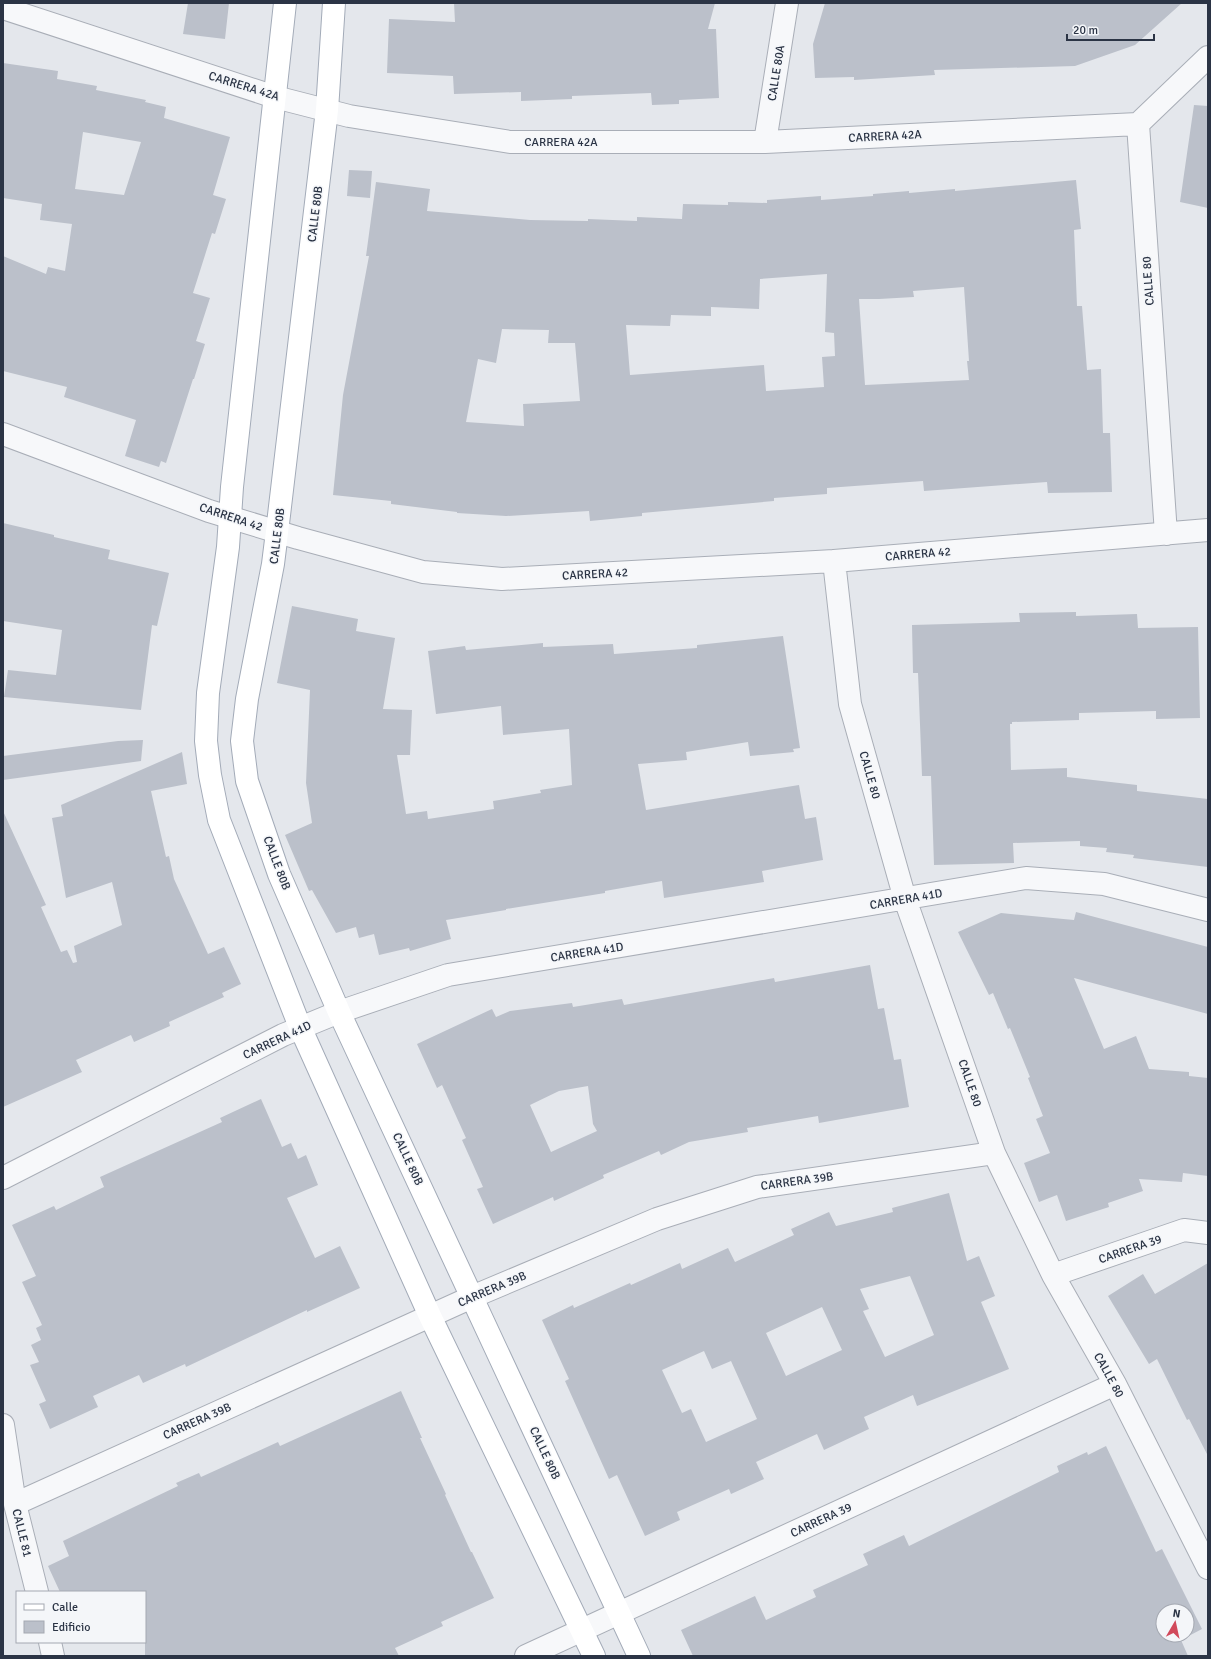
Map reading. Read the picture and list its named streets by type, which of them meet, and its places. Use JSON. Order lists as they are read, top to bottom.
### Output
{
  "streets": {
    "main road": ["CALLE 80B"],
    "street": [
      "CALLE 80A",
      "CARRERA 42A",
      "CALLE 80",
      "CARRERA 42",
      "CARRERA 41D",
      "CARRERA 39B",
      "CARRERA 39",
      "CALLE 81"
    ]
  },
  "crossings": [
    ["CALLE 80A", "CARRERA 42A"],
    ["CARRERA 42A", "CALLE 80B"],
    ["CARRERA 42A", "CALLE 80"],
    ["CALLE 80B", "CARRERA 42"],
    ["CALLE 80B", "CARRERA 41D"],
    ["CALLE 80B", "CARRERA 39B"],
    ["CALLE 80B", "CARRERA 39"],
    ["CALLE 80", "CARRERA 42"],
    ["CALLE 80", "CARRERA 41D"],
    ["CALLE 80", "CARRERA 39B"],
    ["CALLE 80", "CARRERA 39"],
    ["CARRERA 39B", "CALLE 81"]
  ],
  "legend": ["Calle", "Edificio"],
  "scale_bar": "20 m",
  "north": "top"
}
